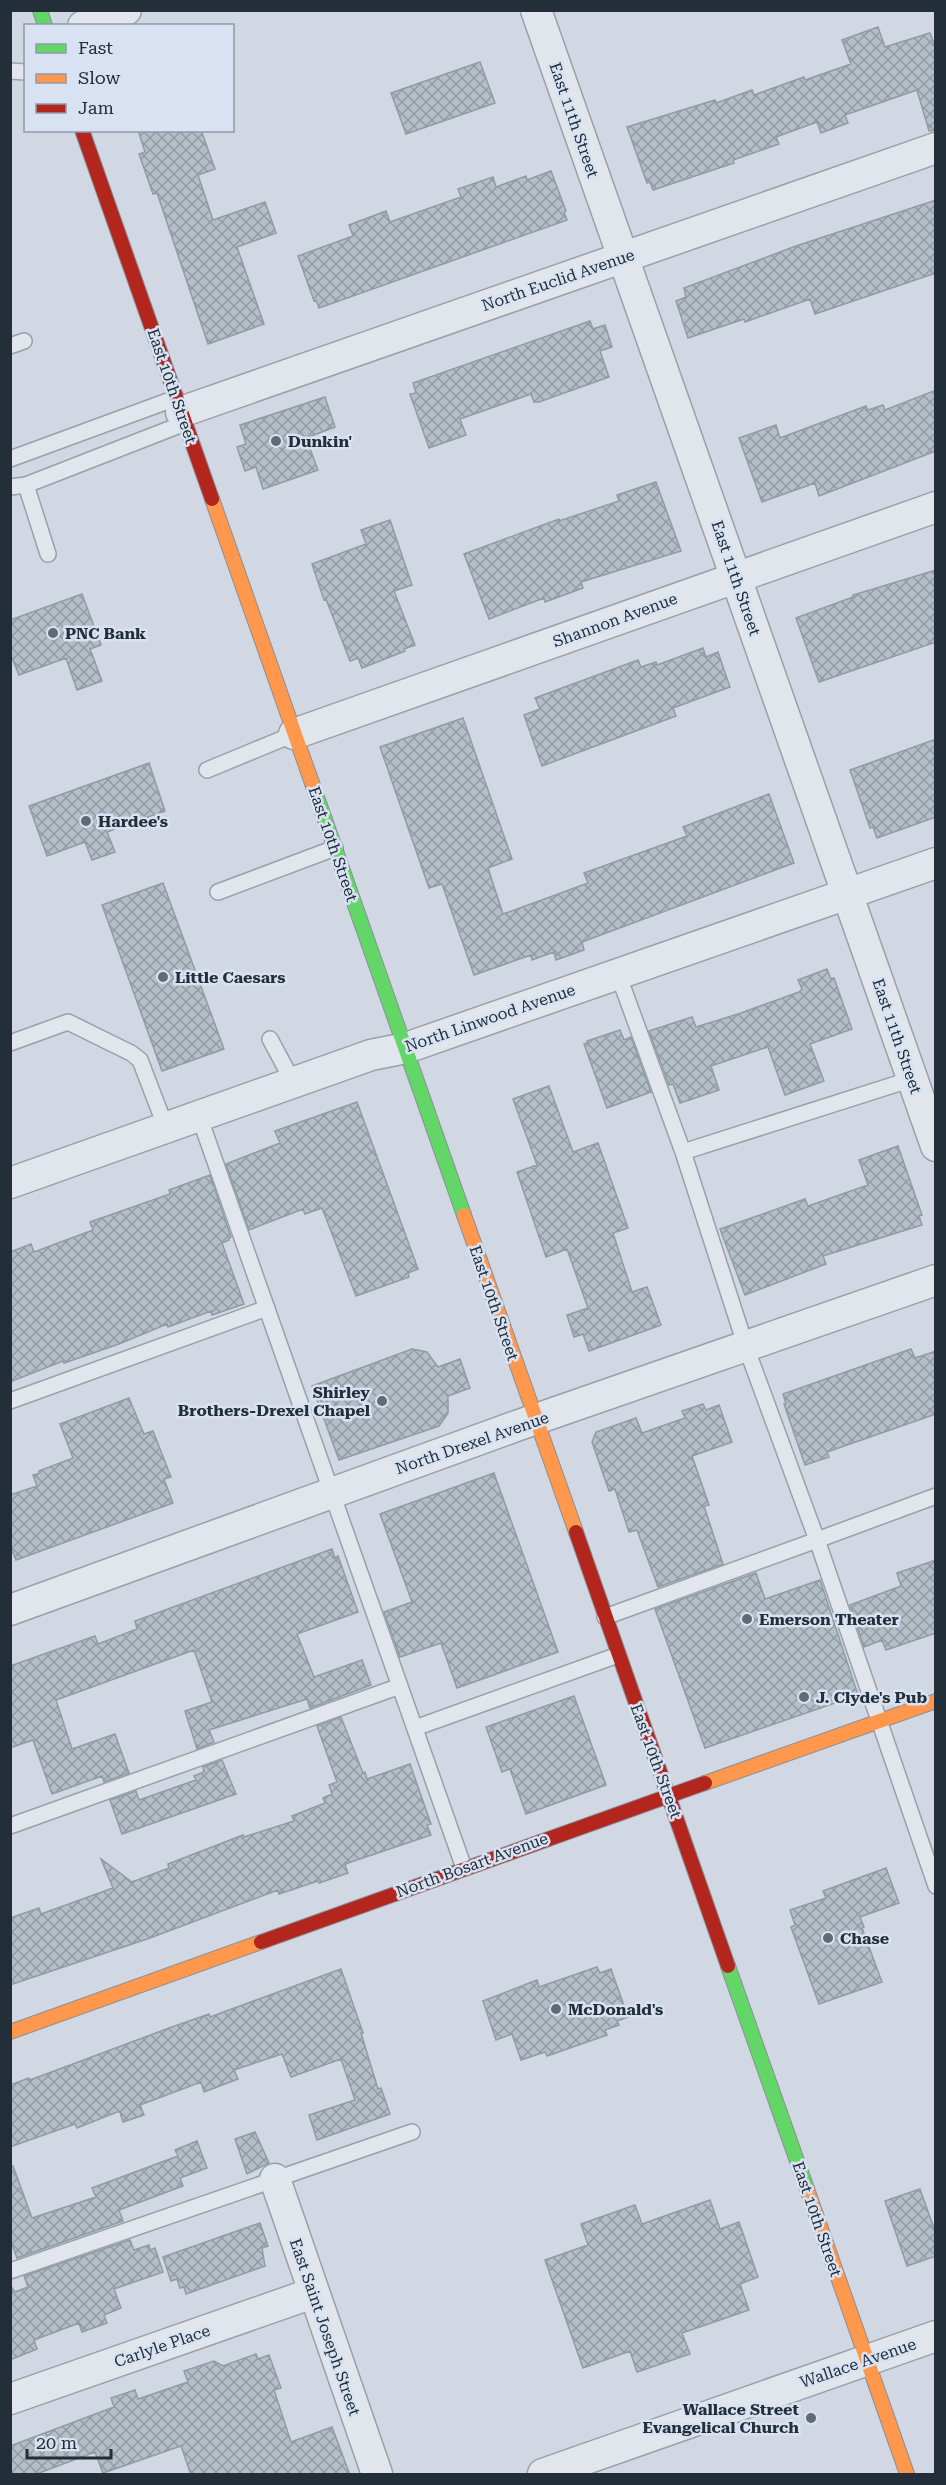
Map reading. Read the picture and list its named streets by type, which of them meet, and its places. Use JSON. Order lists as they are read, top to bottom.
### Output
{
  "streets": {
    "main road": ["East 10th Street", "North Bosart Avenue"],
    "street": [
      "East 11th Street",
      "North Euclid Avenue",
      "Shannon Avenue",
      "North Linwood Avenue",
      "North Drexel Avenue",
      "East Saint Joseph Street",
      "Carlyle Place",
      "Wallace Avenue"
    ]
  },
  "crossings": [
    ["East 11th Street", "North Euclid Avenue"],
    ["East 11th Street", "Shannon Avenue"],
    ["East 11th Street", "North Linwood Avenue"],
    ["North Euclid Avenue", "East 10th Street"],
    ["East 10th Street", "Shannon Avenue"],
    ["East 10th Street", "North Linwood Avenue"],
    ["East 10th Street", "North Drexel Avenue"],
    ["East 10th Street", "North Bosart Avenue"],
    ["East 10th Street", "Wallace Avenue"],
    ["East Saint Joseph Street", "Carlyle Place"]
  ],
  "places": [
    "Dunkin'",
    "PNC Bank",
    "Hardee's",
    "Little Caesars",
    "Shirley Brothers-Drexel Chapel",
    "Emerson Theater",
    "J. Clyde's Pub",
    "Chase",
    "McDonald's",
    "Wallace Street Evangelical Church"
  ],
  "legend": ["Fast", "Slow", "Jam"],
  "scale_bar": "20 m"
}
